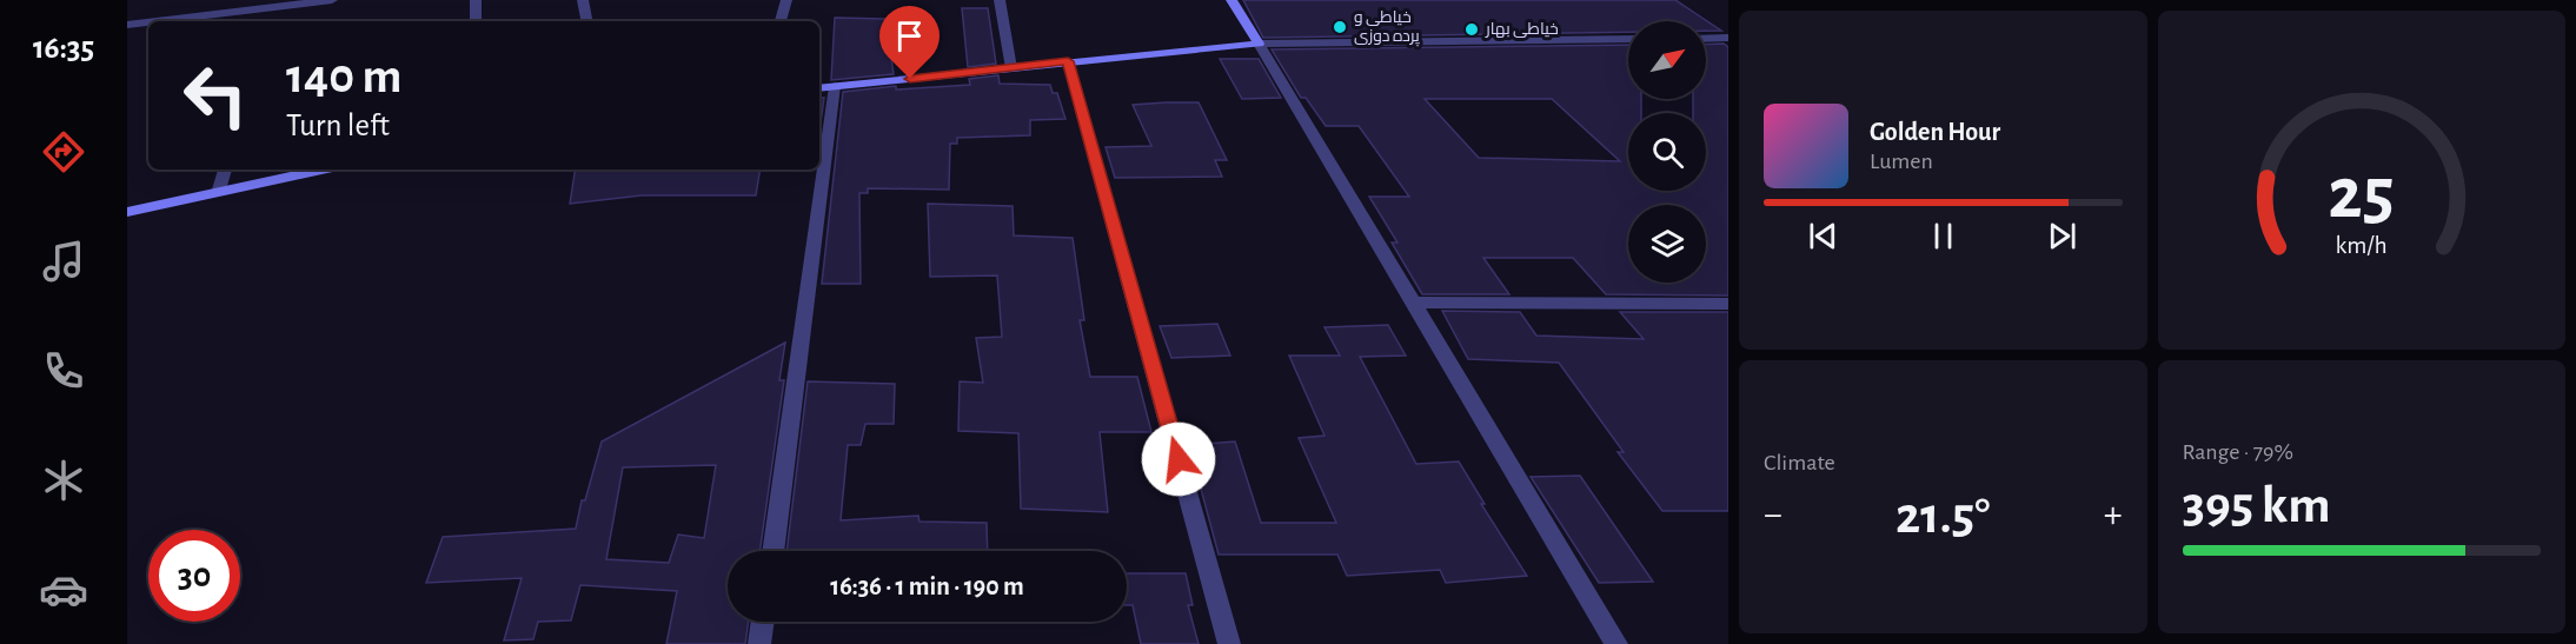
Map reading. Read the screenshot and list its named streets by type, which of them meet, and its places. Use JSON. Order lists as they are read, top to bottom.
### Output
{
  "places": ["خیاطی و پرده دوزی", "خیاطی بهار"],
  "north": "top right",
  "page": {
    "tabs": "16:35",
    "turn": ["140 m", "Turn left"],
    "song": ["Golden Hour", "Lumen"],
    "tile": [
      "Climate",
      ["Range · 79%", "395 km"]
    ],
    "heat": ["−", "21.5°", "+"],
    "limit": "30",
    "trip": "16:36 · 1 min · 190 m",
    "gauge": ["25", "km/h"]
  }
}
